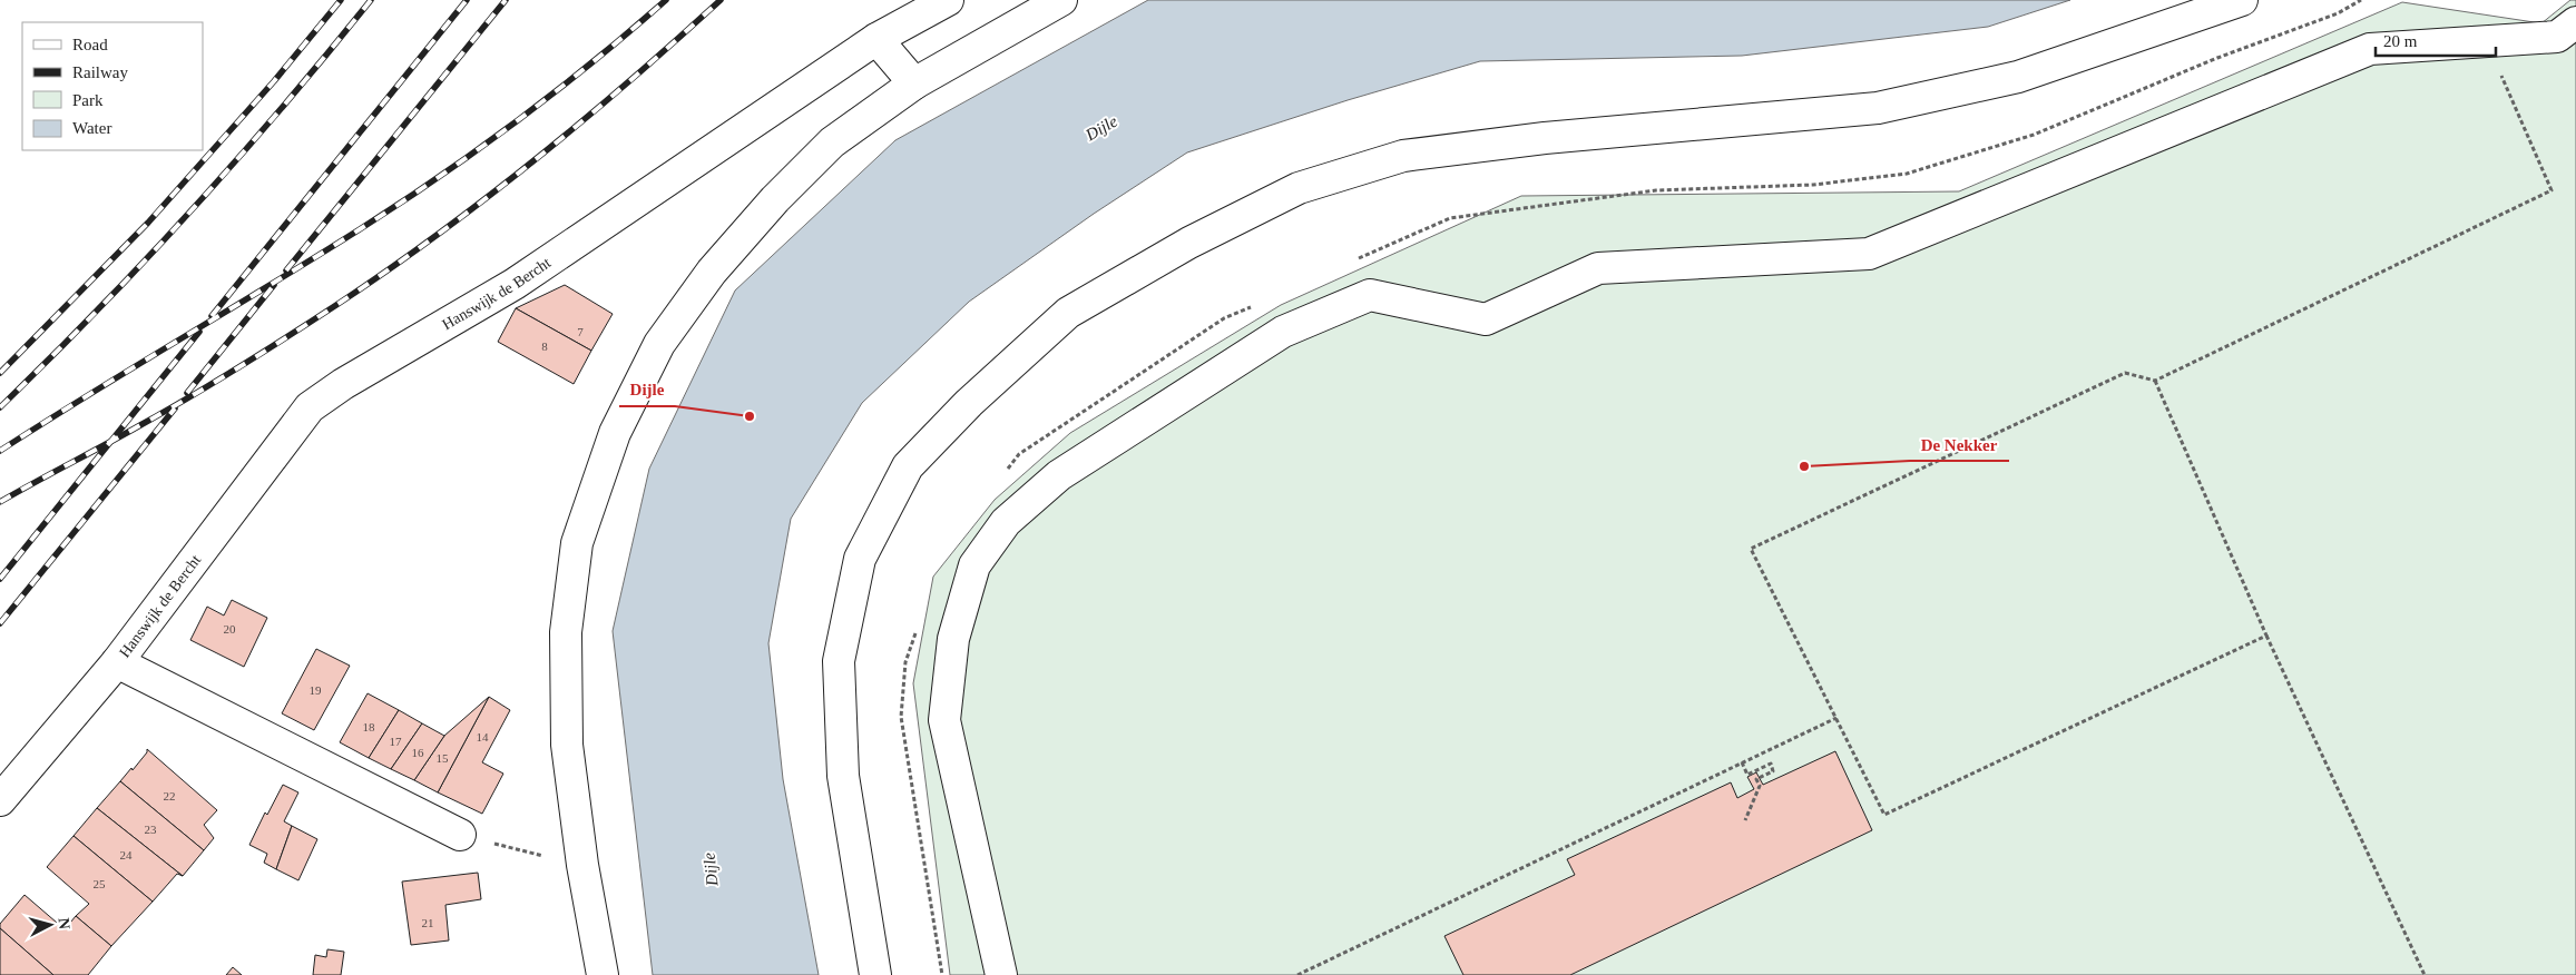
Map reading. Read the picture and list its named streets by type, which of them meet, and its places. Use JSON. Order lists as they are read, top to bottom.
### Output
{
  "streets": {
    "street": ["Hanswijk de Bercht"]
  },
  "water": ["Dijle"],
  "places": ["Dijle", "De Nekker"],
  "house_numbers": [
    "7",
    "8",
    "20",
    "19",
    "18",
    "14",
    "17",
    "16",
    "15",
    "22",
    "23",
    "24",
    "25",
    "21"
  ],
  "legend": [
    "Road",
    "Railway",
    "Park",
    "Water"
  ],
  "scale_bar": "20 m",
  "north": "right"
}
